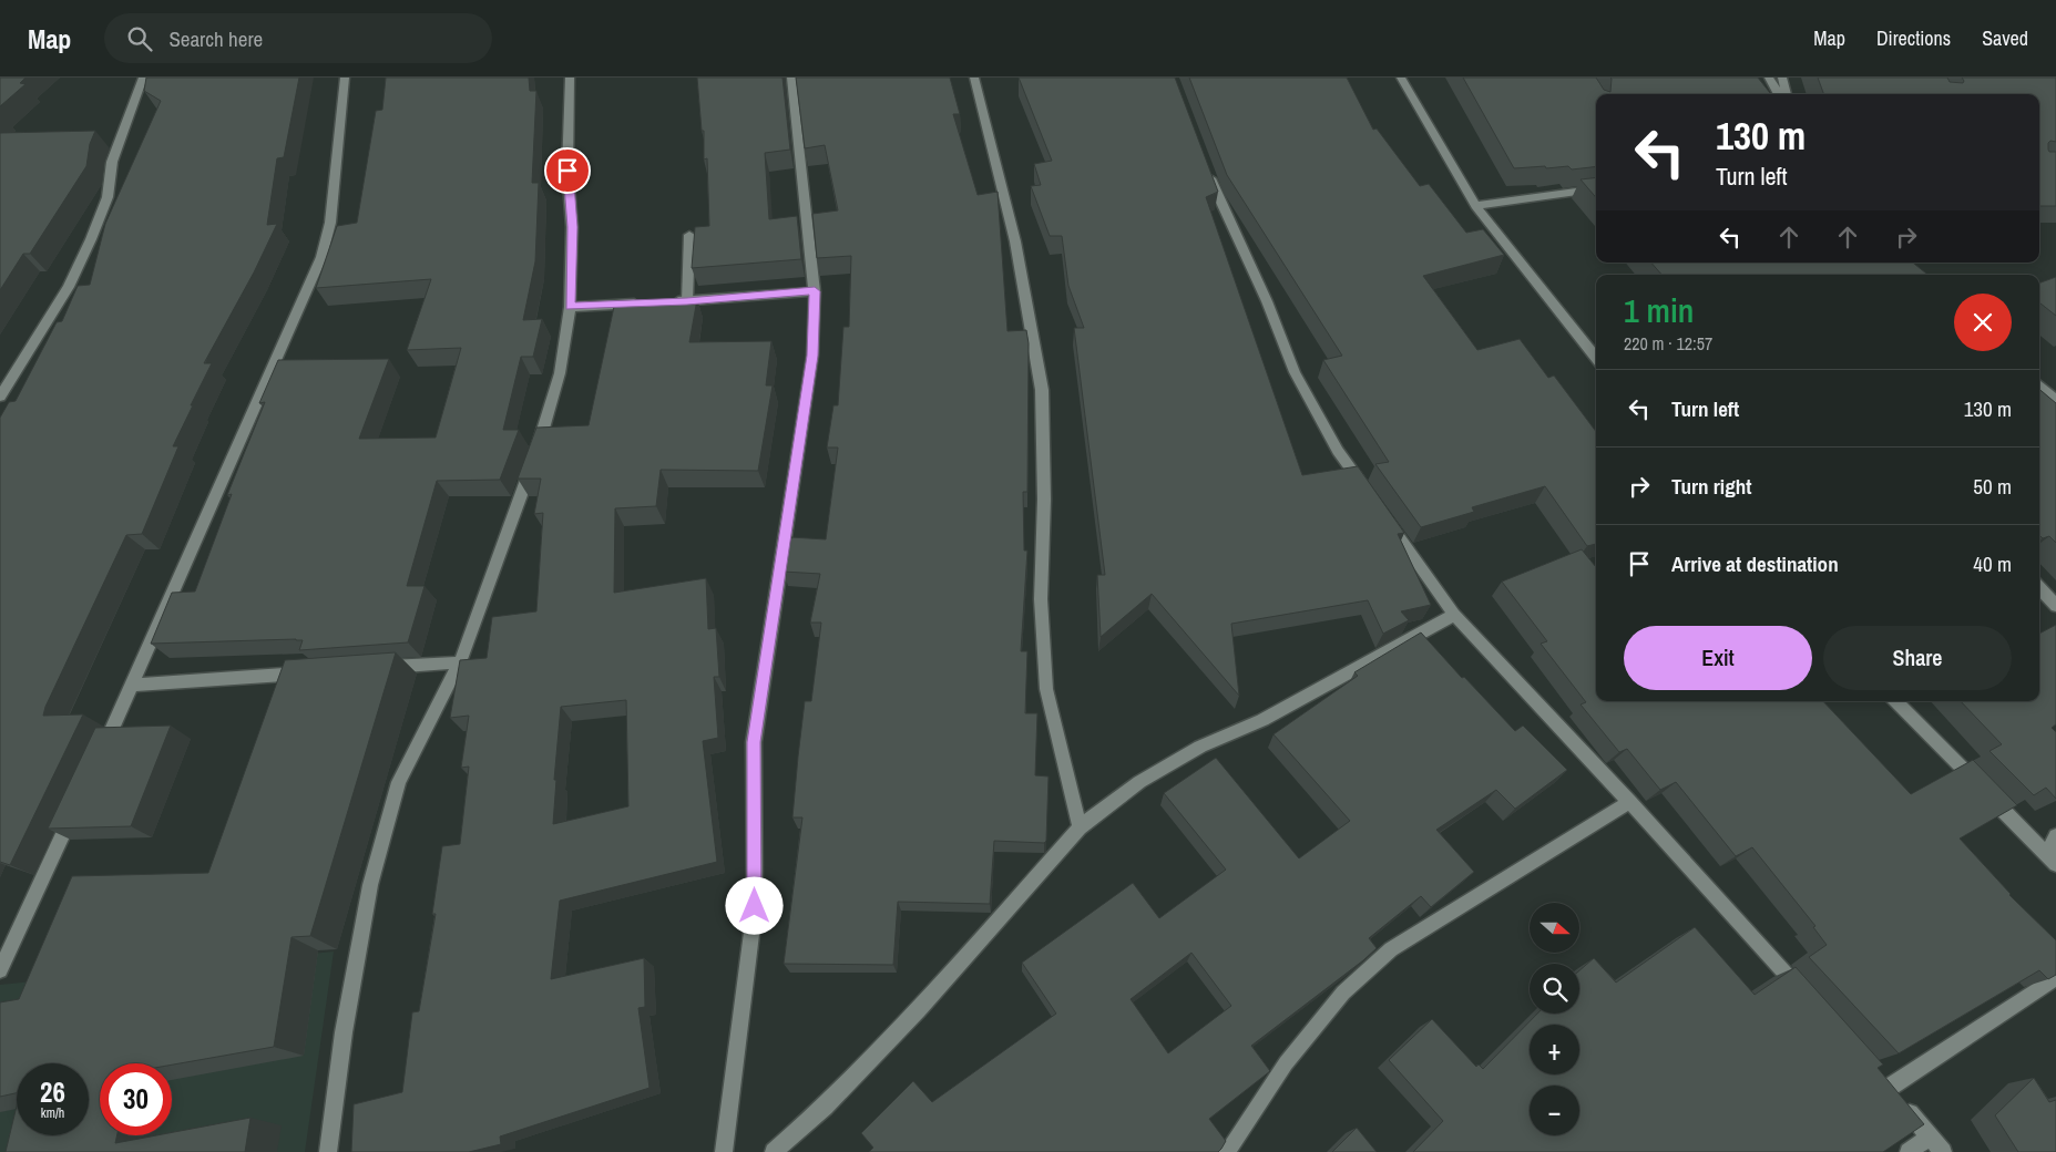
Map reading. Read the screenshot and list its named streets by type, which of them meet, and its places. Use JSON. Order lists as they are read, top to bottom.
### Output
{
  "north": "right",
  "page": {
    "header": "Map",
    "search": "Search here",
    "nav": ["Map", "Directions", "Saved"],
    "turn": ["130 m", "Turn left"],
    "heading": ["1 min", "220 m · 12:57"],
    "list": [
      {
        "name": "Turn left",
        "value": "130 m"
      },
      {
        "name": "Turn right",
        "value": "50 m"
      },
      {
        "name": "Arrive at destination",
        "value": "40 m"
      }
    ],
    "buttons": ["Exit", "Share"],
    "map_buttons": ["+", "−"],
    "speed": "26 km/h",
    "limit": "30"
  }
}
